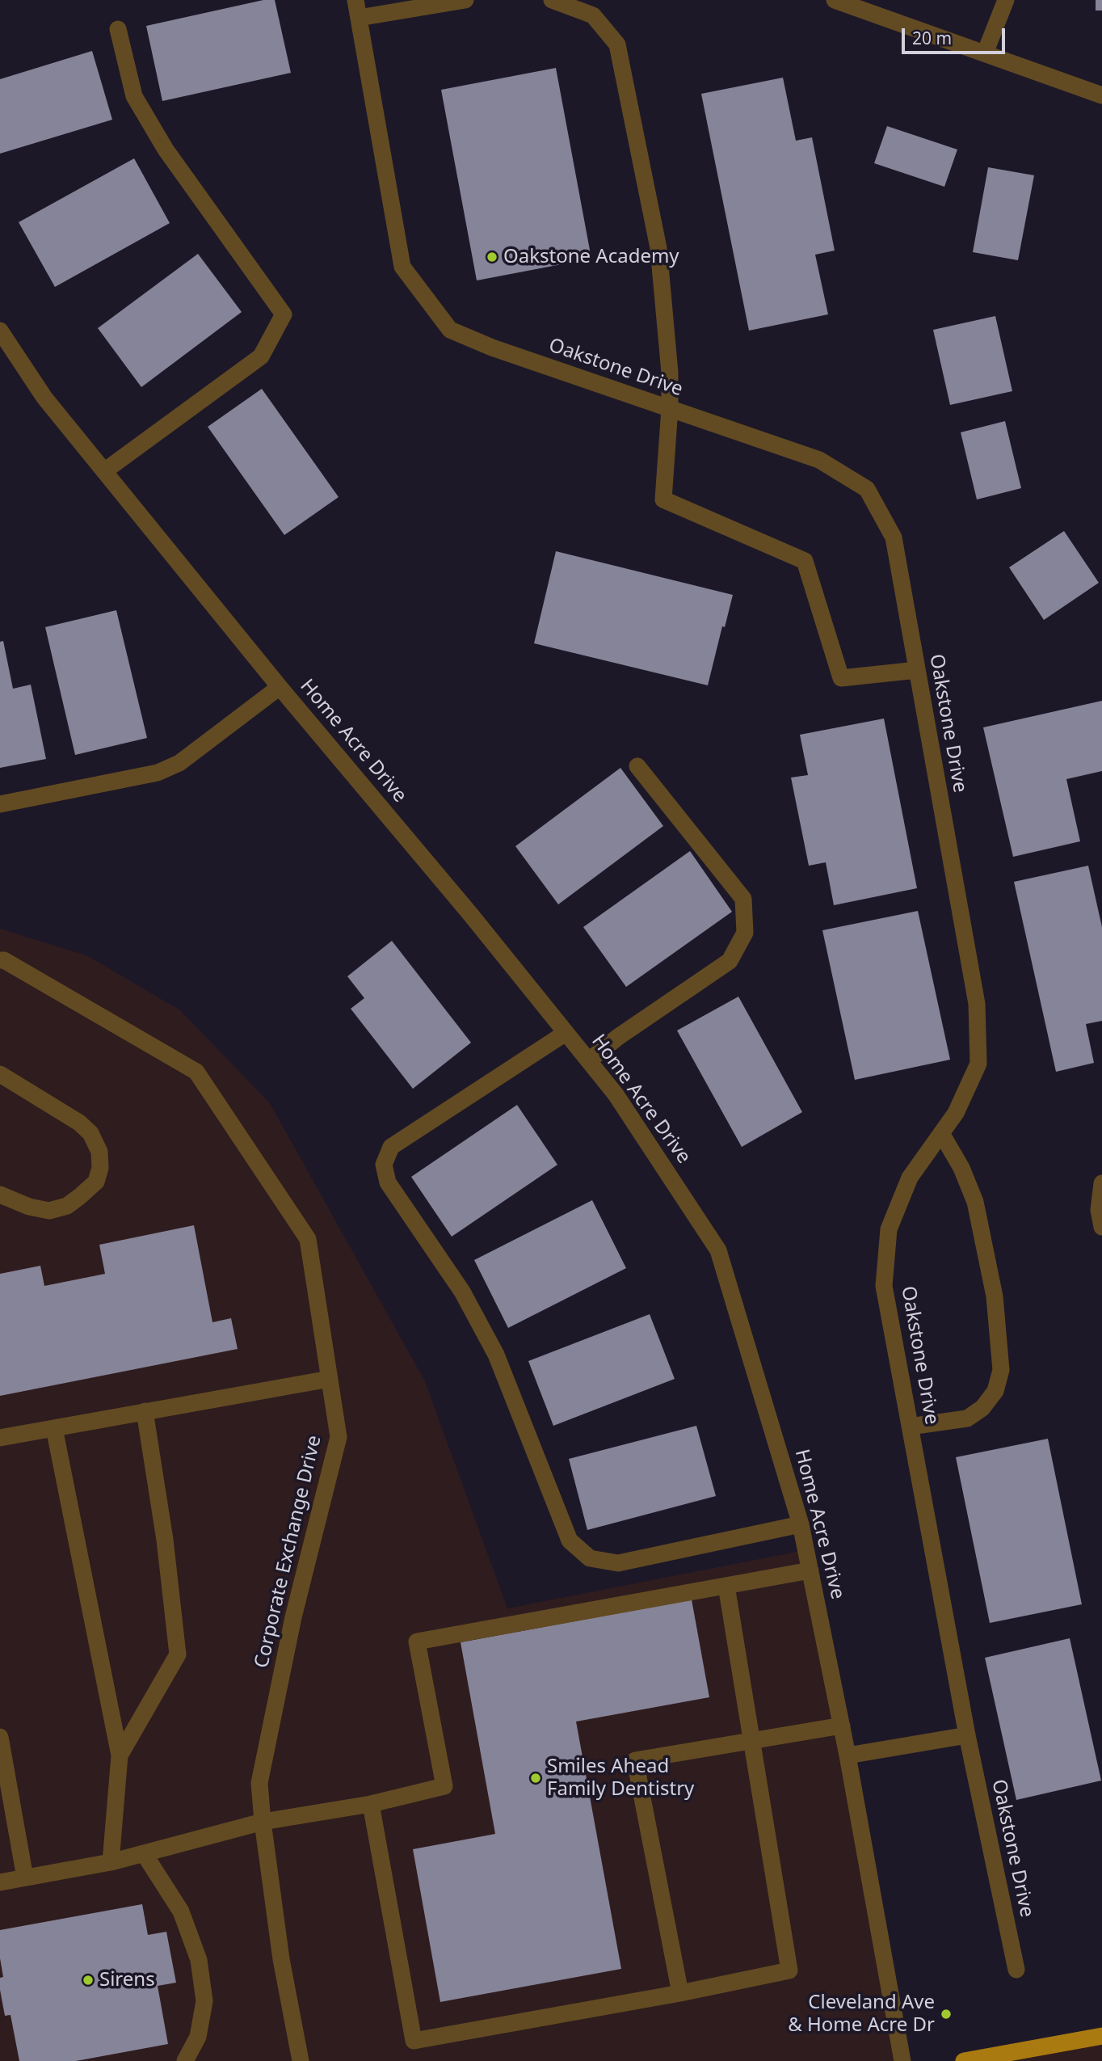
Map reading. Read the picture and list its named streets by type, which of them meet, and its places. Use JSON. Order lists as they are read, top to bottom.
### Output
{
  "streets": {
    "street": ["Oakstone Drive", "Home Acre Drive", "Corporate Exchange Drive"]
  },
  "places": [
    "Oakstone Academy",
    "Smiles Ahead Family Dentistry",
    "Sirens",
    "Cleveland Ave & Home Acre Dr"
  ],
  "scale_bar": "20 m"
}
